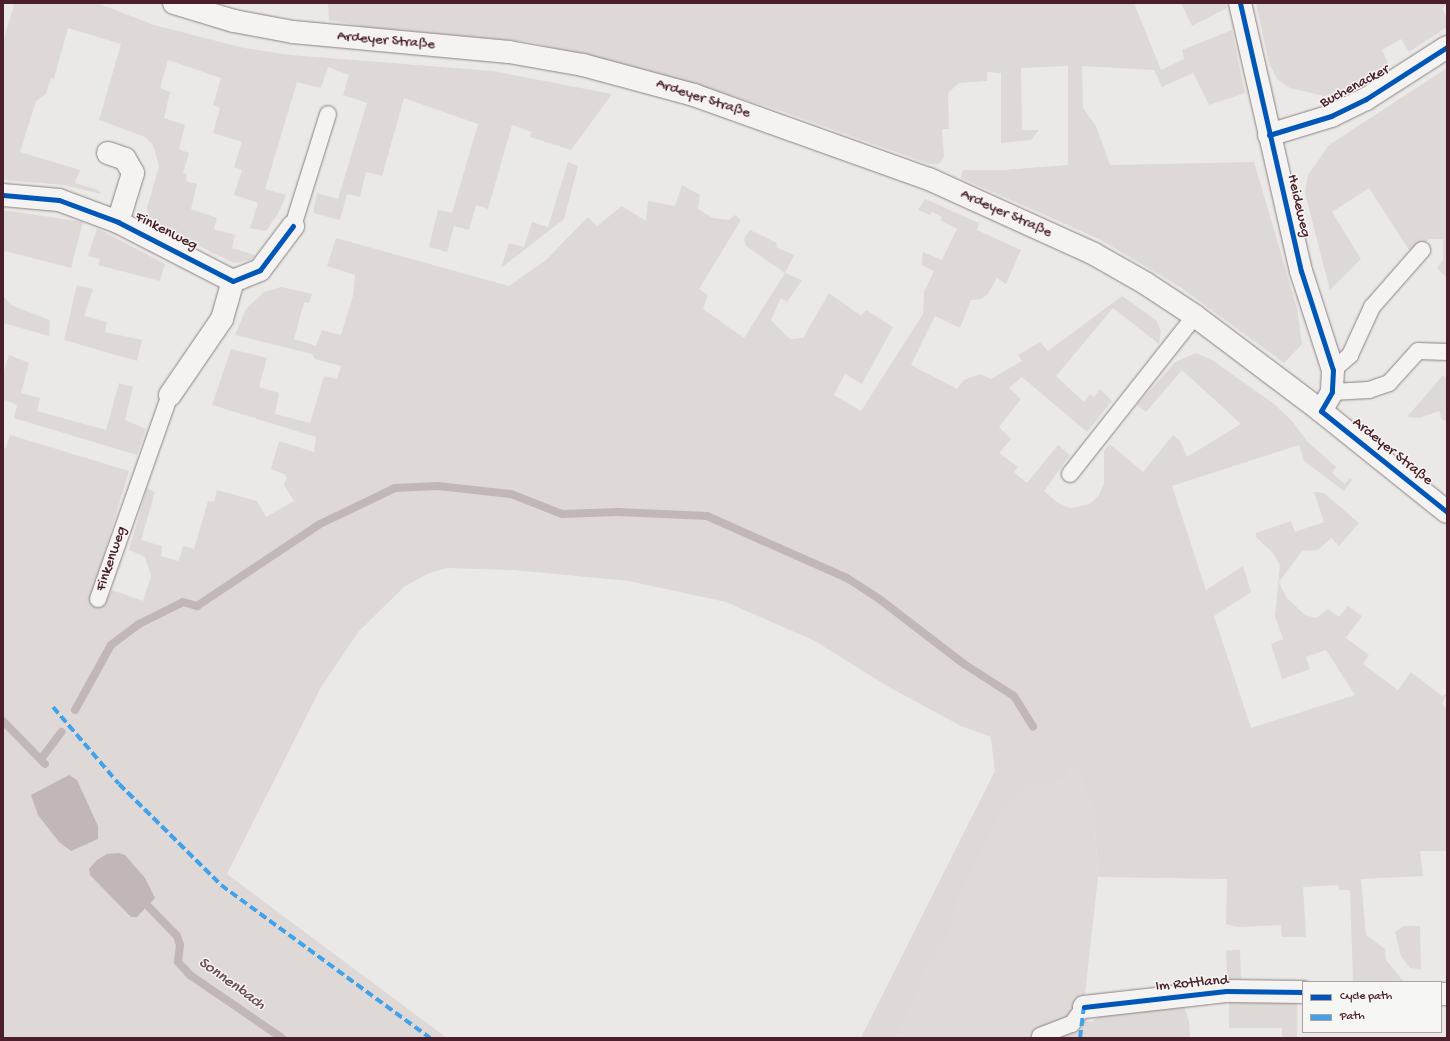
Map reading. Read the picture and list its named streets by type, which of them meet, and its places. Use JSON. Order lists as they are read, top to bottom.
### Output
{
  "streets": {
    "street": [
      "Ardeyer Straße",
      "Buchenacker",
      "Heideweg",
      "Finkenweg",
      "Im Rottland"
    ]
  },
  "crossings": [
    ["Ardeyer Straße", "Heideweg"],
    ["Buchenacker", "Heideweg"]
  ],
  "water": ["Sonnenbach"],
  "legend": ["Cycle path", "Path"]
}
